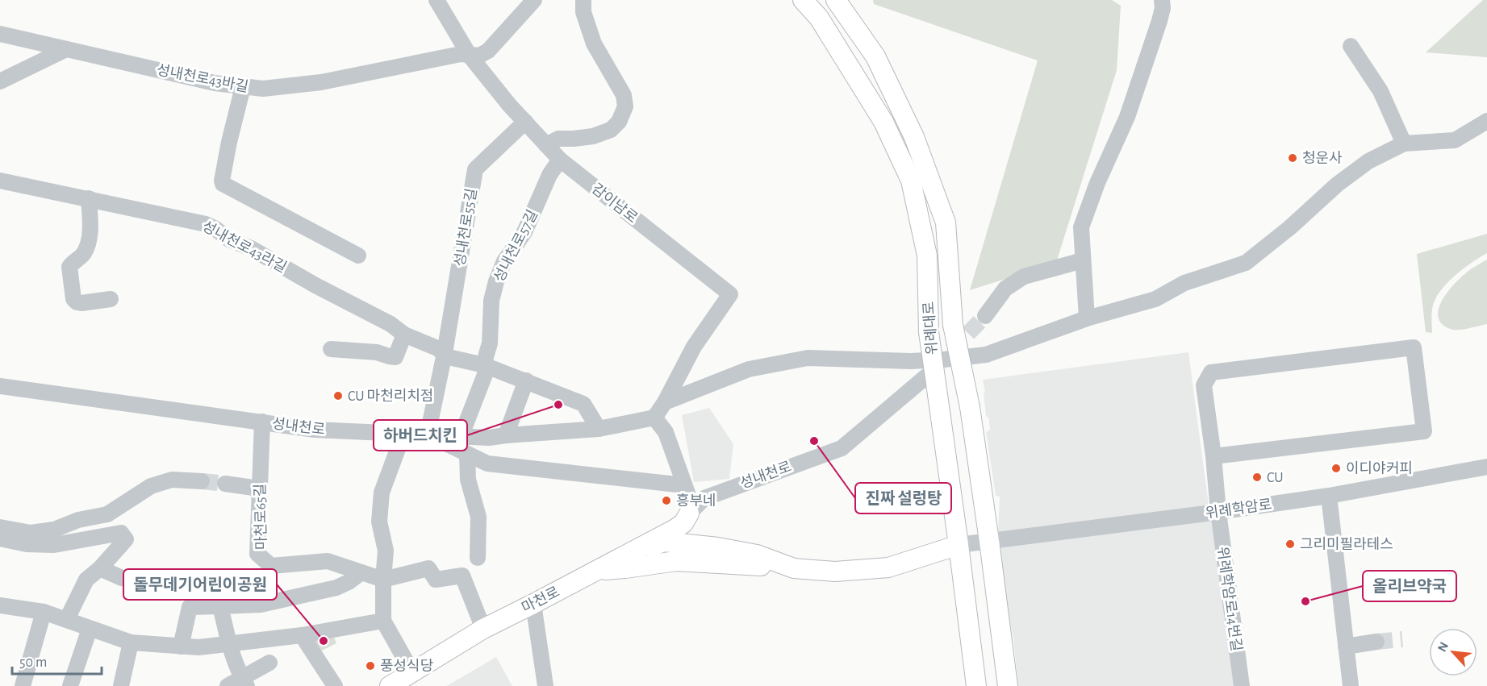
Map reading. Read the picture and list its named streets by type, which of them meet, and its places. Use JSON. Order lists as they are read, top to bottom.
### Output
{
  "streets": {
    "main road": ["위례대로", "마천로"],
    "street": [
      "성내천로43바길",
      "감이남로",
      "성내천로55길",
      "성내천로57길",
      "성내천로43라길",
      "성내천로",
      "위례학암로",
      "마천로65길",
      "위례학암로14번길"
    ]
  },
  "crossings": [
    ["성내천로43바길", "감이남로"],
    ["감이남로", "성내천로55길"],
    ["감이남로", "성내천로57길"],
    ["성내천로55길", "성내천로43라길"],
    ["성내천로55길", "성내천로"],
    ["성내천로57길", "성내천로"],
    ["위례대로", "위례학암로"],
    ["성내천로", "마천로65길"],
    ["성내천로", "마천로"],
    ["위례학암로", "위례학암로14번길"]
  ],
  "places": [
    "청운사",
    "CU 마천리치점",
    "하버드치킨",
    "진짜 설렁탕",
    "이디야커피",
    "CU",
    "흥부네",
    "그리미필라테스",
    "올리브약국",
    "돌무데기어린이공원",
    "풍성식당"
  ],
  "scale_bar": "50 m",
  "north": "top left"
}
